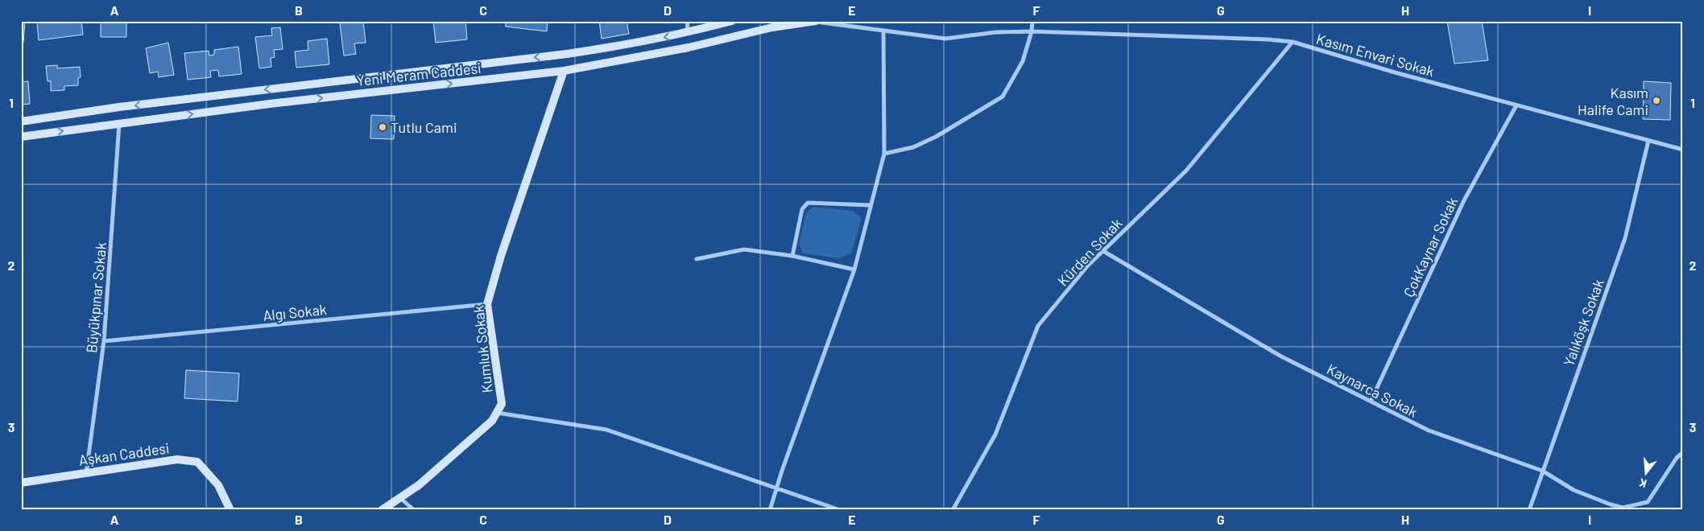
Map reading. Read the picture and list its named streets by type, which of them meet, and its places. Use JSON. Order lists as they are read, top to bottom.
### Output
{
  "streets": {
    "main road": ["Yeni Meram Caddesi", "Kumluk Sokak", "Aşkan Caddesi"],
    "street": [
      "Kasım Envari Sokak",
      "ÇokKaynar Sokak",
      "Kürden Sokak",
      "Büyükpınar Sokak",
      "Algı Sokak",
      "Yalıköşk Sokak",
      "Kaynarca Sokak"
    ]
  },
  "crossings": [
    ["Kasım Envari Sokak", "Yeni Meram Caddesi"],
    ["Kasım Envari Sokak", "ÇokKaynar Sokak"],
    ["Kasım Envari Sokak", "Kürden Sokak"],
    ["Kasım Envari Sokak", "Yalıköşk Sokak"],
    ["Yeni Meram Caddesi", "Büyükpınar Sokak"],
    ["Yeni Meram Caddesi", "Kumluk Sokak"],
    ["ÇokKaynar Sokak", "Kaynarca Sokak"],
    ["Kürden Sokak", "Kaynarca Sokak"],
    ["Büyükpınar Sokak", "Algı Sokak"],
    ["Büyükpınar Sokak", "Aşkan Caddesi"],
    ["Algı Sokak", "Kumluk Sokak"],
    ["Yalıköşk Sokak", "Kaynarca Sokak"]
  ],
  "places": ["Kasım Halife Cami", "Tutlu Cami"],
  "north": "bottom",
  "grid": {
    "columns": [
      "A",
      "B",
      "C",
      "D",
      "E",
      "F",
      "G",
      "H",
      "I"
    ],
    "rows": ["1", "2", "3"]
  }
}
